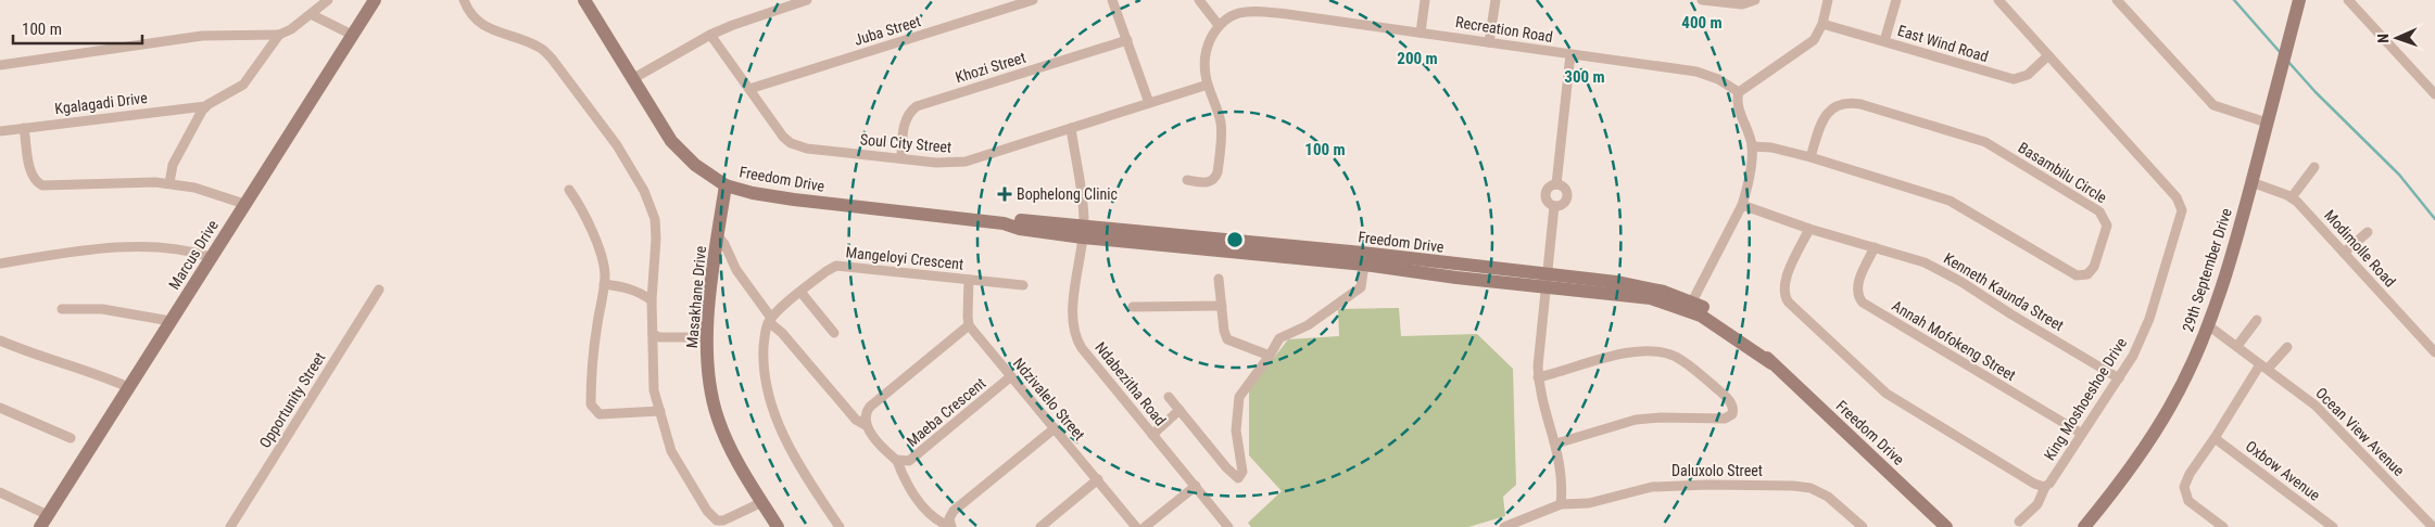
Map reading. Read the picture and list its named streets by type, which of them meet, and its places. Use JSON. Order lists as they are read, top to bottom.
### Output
{
  "streets": {
    "street": [
      "Recreation Road",
      "Juba Street",
      "East Wind Road",
      "Khozi Street",
      "Kgalagadi Drive",
      "Soul City Street",
      "Basambilu Circle",
      "Freedom Drive",
      "Modimolle Road",
      "Marcus Drive",
      "Mangeloyi Crescent",
      "29th September Drive",
      "Kenneth Kaunda Street",
      "Masakhane Drive",
      "Annah Mofokeng Street",
      "Ndabezitha Road",
      "Ndzivalelo Street",
      "King Moshoeshoe Drive",
      "Opportunity Street",
      "Maeba Crescent",
      "Ocean View Avenue",
      "Daluxolo Street",
      "Oxbow Avenue"
    ]
  },
  "crossings": [
    ["Juba Street", "Soul City Street"],
    ["East Wind Road", "King Moshoeshoe Drive"],
    ["Khozi Street", "Soul City Street"],
    ["Soul City Street", "Ndabezitha Road"],
    ["Freedom Drive", "Masakhane Drive"],
    ["Freedom Drive", "Ndabezitha Road"],
    ["Modimolle Road", "29th September Drive"],
    ["Mangeloyi Crescent", "Maeba Crescent"],
    ["29th September Drive", "Ocean View Avenue"],
    ["Kenneth Kaunda Street", "Annah Mofokeng Street"],
    ["Kenneth Kaunda Street", "King Moshoeshoe Drive"],
    ["Masakhane Drive", "Maeba Crescent"],
    ["Annah Mofokeng Street", "King Moshoeshoe Drive"],
    ["Ndzivalelo Street", "Maeba Crescent"]
  ],
  "places": {
    "health": ["Bophelong Clinic"]
  },
  "scale_bar": "100 m",
  "north": "left",
  "rings": [
    "400 m",
    "200 m",
    "300 m",
    "100 m"
  ]
}
